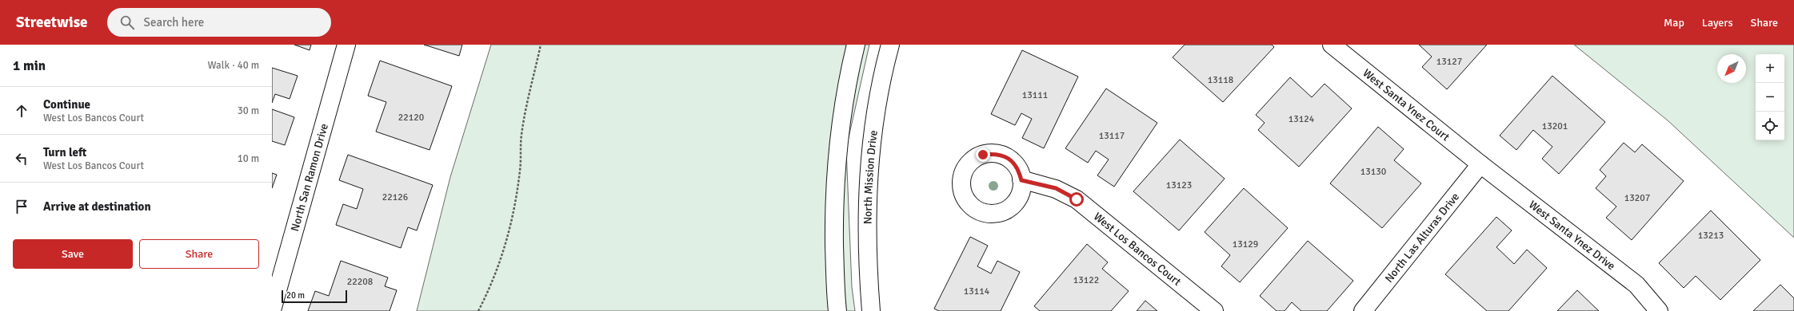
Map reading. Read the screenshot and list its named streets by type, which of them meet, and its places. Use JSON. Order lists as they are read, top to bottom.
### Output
{
  "streets": {
    "street": [
      "West Santa Ynez Court",
      "North San Ramon Drive",
      "North Mission Drive",
      "West Santa Ynez Drive",
      "North Las Alturas Drive",
      "West Los Bancos Court"
    ]
  },
  "crossings": [
    ["West Santa Ynez Court", "West Santa Ynez Drive"],
    ["West Santa Ynez Court", "North Las Alturas Drive"],
    ["West Santa Ynez Drive", "North Las Alturas Drive"]
  ],
  "house_numbers": [
    "13127",
    "13118",
    "13111",
    "22120",
    "13124",
    "13201",
    "13117",
    "13130",
    "13123",
    "22126",
    "13207",
    "13213",
    "13129",
    "13122",
    "22208",
    "13114"
  ],
  "scale_bar": "20 m",
  "north": "bottom left",
  "page": {
    "header": "Streetwise",
    "search": "Search here",
    "nav": ["Map", "Layers", "Share"],
    "heading": ["1 min", "Walk · 40 m"],
    "map_buttons": ["+", "−"],
    "list": [
      ["Continue", "West Los Bancos Court", "30 m"],
      ["Turn left", "West Los Bancos Court", "10 m"],
      "Arrive at destination"
    ],
    "buttons": ["Save", "Share"],
    "scale": "20 m"
  }
}
